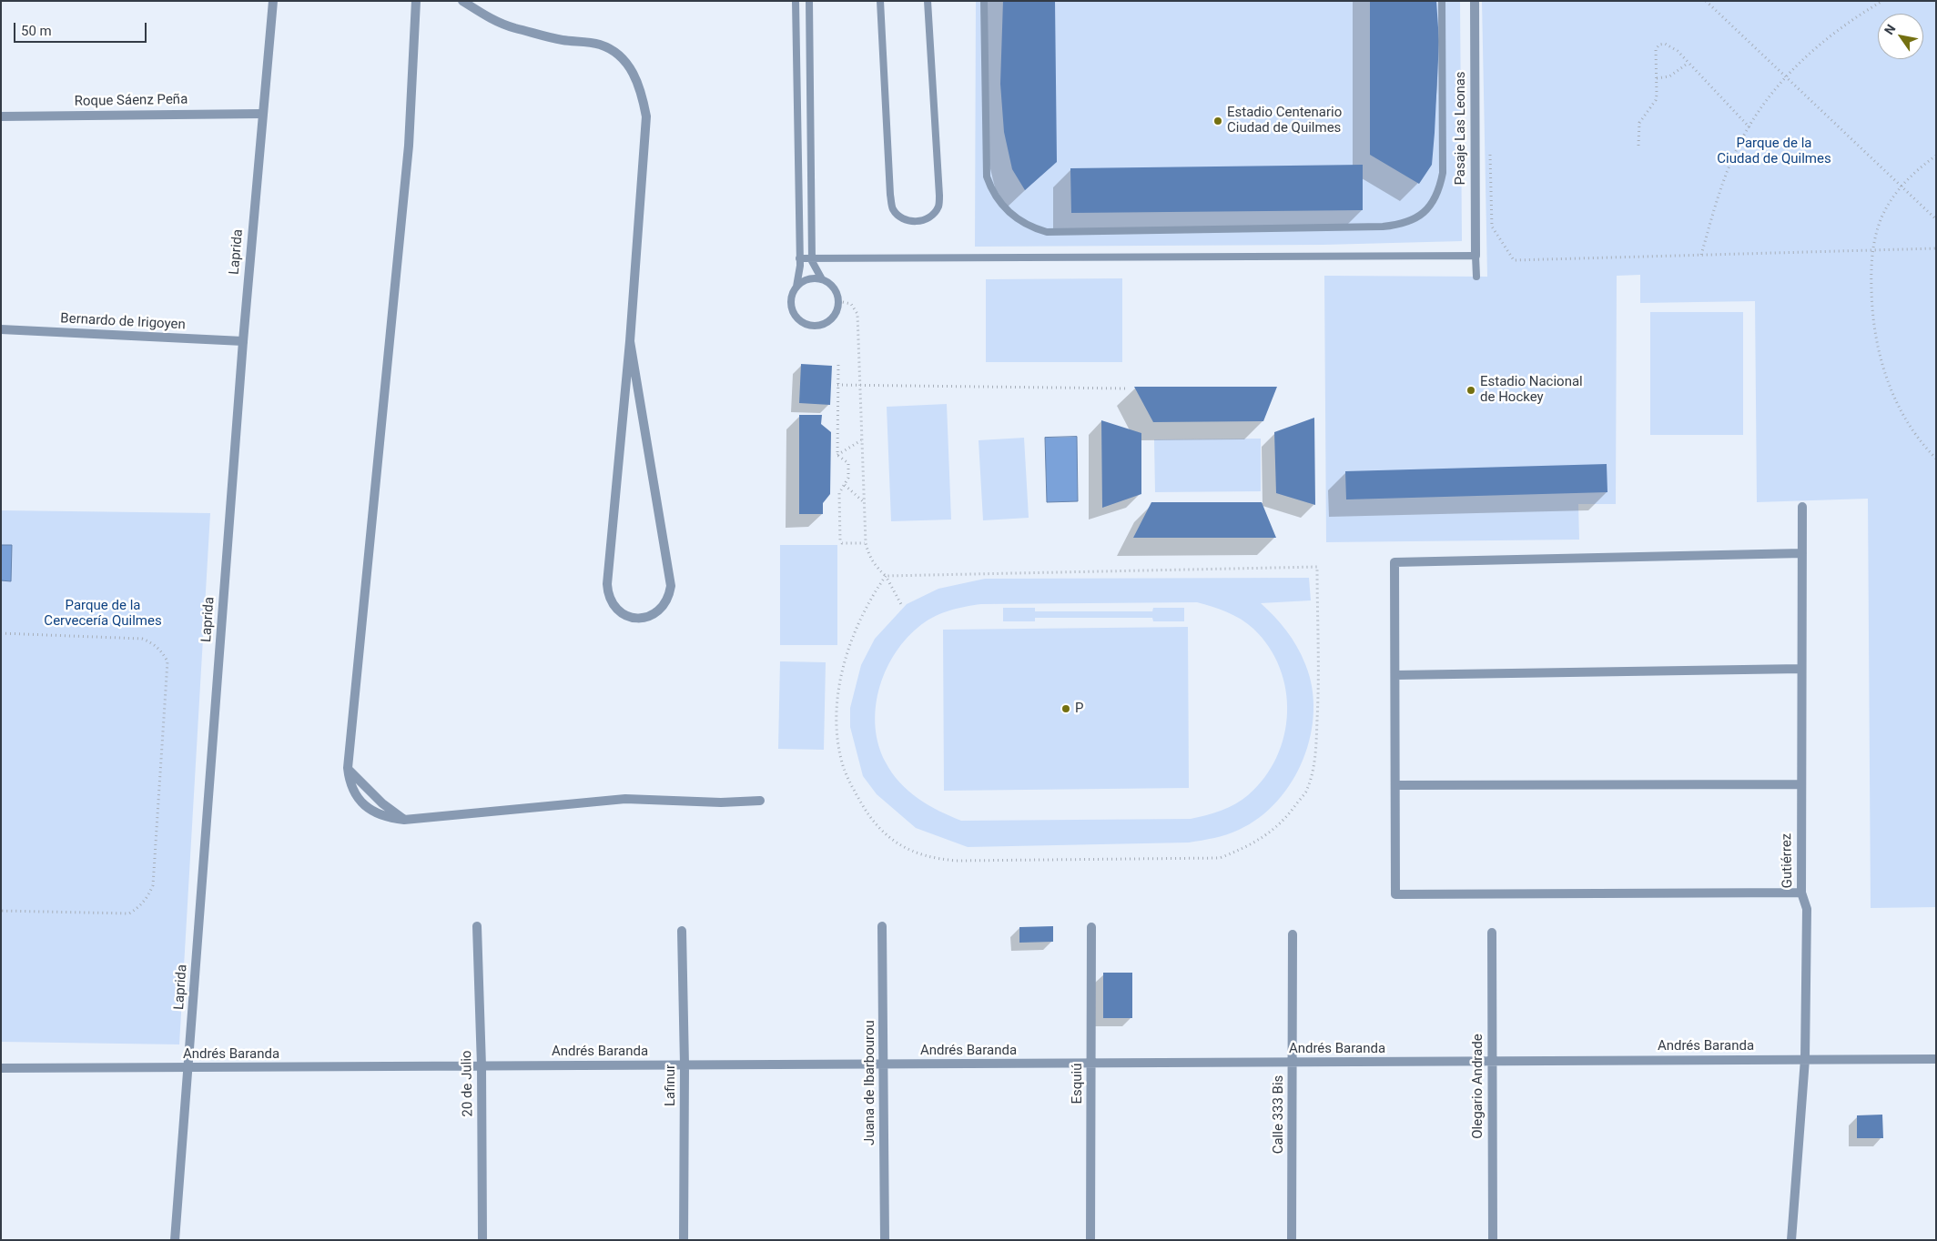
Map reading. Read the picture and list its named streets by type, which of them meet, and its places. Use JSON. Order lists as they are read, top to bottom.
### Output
{
  "streets": {
    "street": [
      "Roque Sáenz Peña",
      "Pasaje Las Leonas",
      "Laprida",
      "Bernardo de Irigoyen",
      "Gutiérrez",
      "Andrés Baranda",
      "Juana de Ibarbourou",
      "20 de Julio",
      "Esquiú",
      "Lafinur",
      "Olegario Andrade",
      "Calle 333 Bis"
    ]
  },
  "crossings": [
    ["Roque Sáenz Peña", "Laprida"],
    ["Laprida", "Bernardo de Irigoyen"],
    ["Laprida", "Andrés Baranda"],
    ["Gutiérrez", "Andrés Baranda"],
    ["Andrés Baranda", "Juana de Ibarbourou"],
    ["Andrés Baranda", "20 de Julio"],
    ["Andrés Baranda", "Esquiú"],
    ["Andrés Baranda", "Lafinur"],
    ["Andrés Baranda", "Olegario Andrade"],
    ["Andrés Baranda", "Calle 333 Bis"]
  ],
  "parks": ["Parque de la Ciudad de Quilmes", "Parque de la Cervecería Quilmes"],
  "places": ["Estadio Centenario Ciudad de Quilmes", "Estadio Nacional de Hockey", "P"],
  "scale_bar": "50 m",
  "north": "top left"
}
